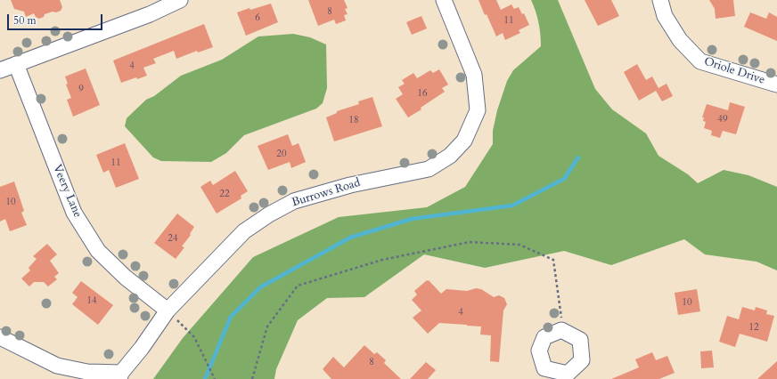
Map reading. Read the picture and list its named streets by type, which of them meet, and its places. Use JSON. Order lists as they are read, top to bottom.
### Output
{
  "streets": {
    "street": ["Oriole Drive", "Veery Lane", "Burrows Road"]
  },
  "crossings": [
    ["Veery Lane", "Burrows Road"]
  ],
  "house_numbers": [
    "8",
    "6",
    "11",
    "4",
    "9",
    "16",
    "49",
    "18",
    "20",
    "11",
    "22",
    "10",
    "24",
    "14",
    "10",
    "4",
    "12",
    "8"
  ],
  "scale_bar": "50 m"
}
